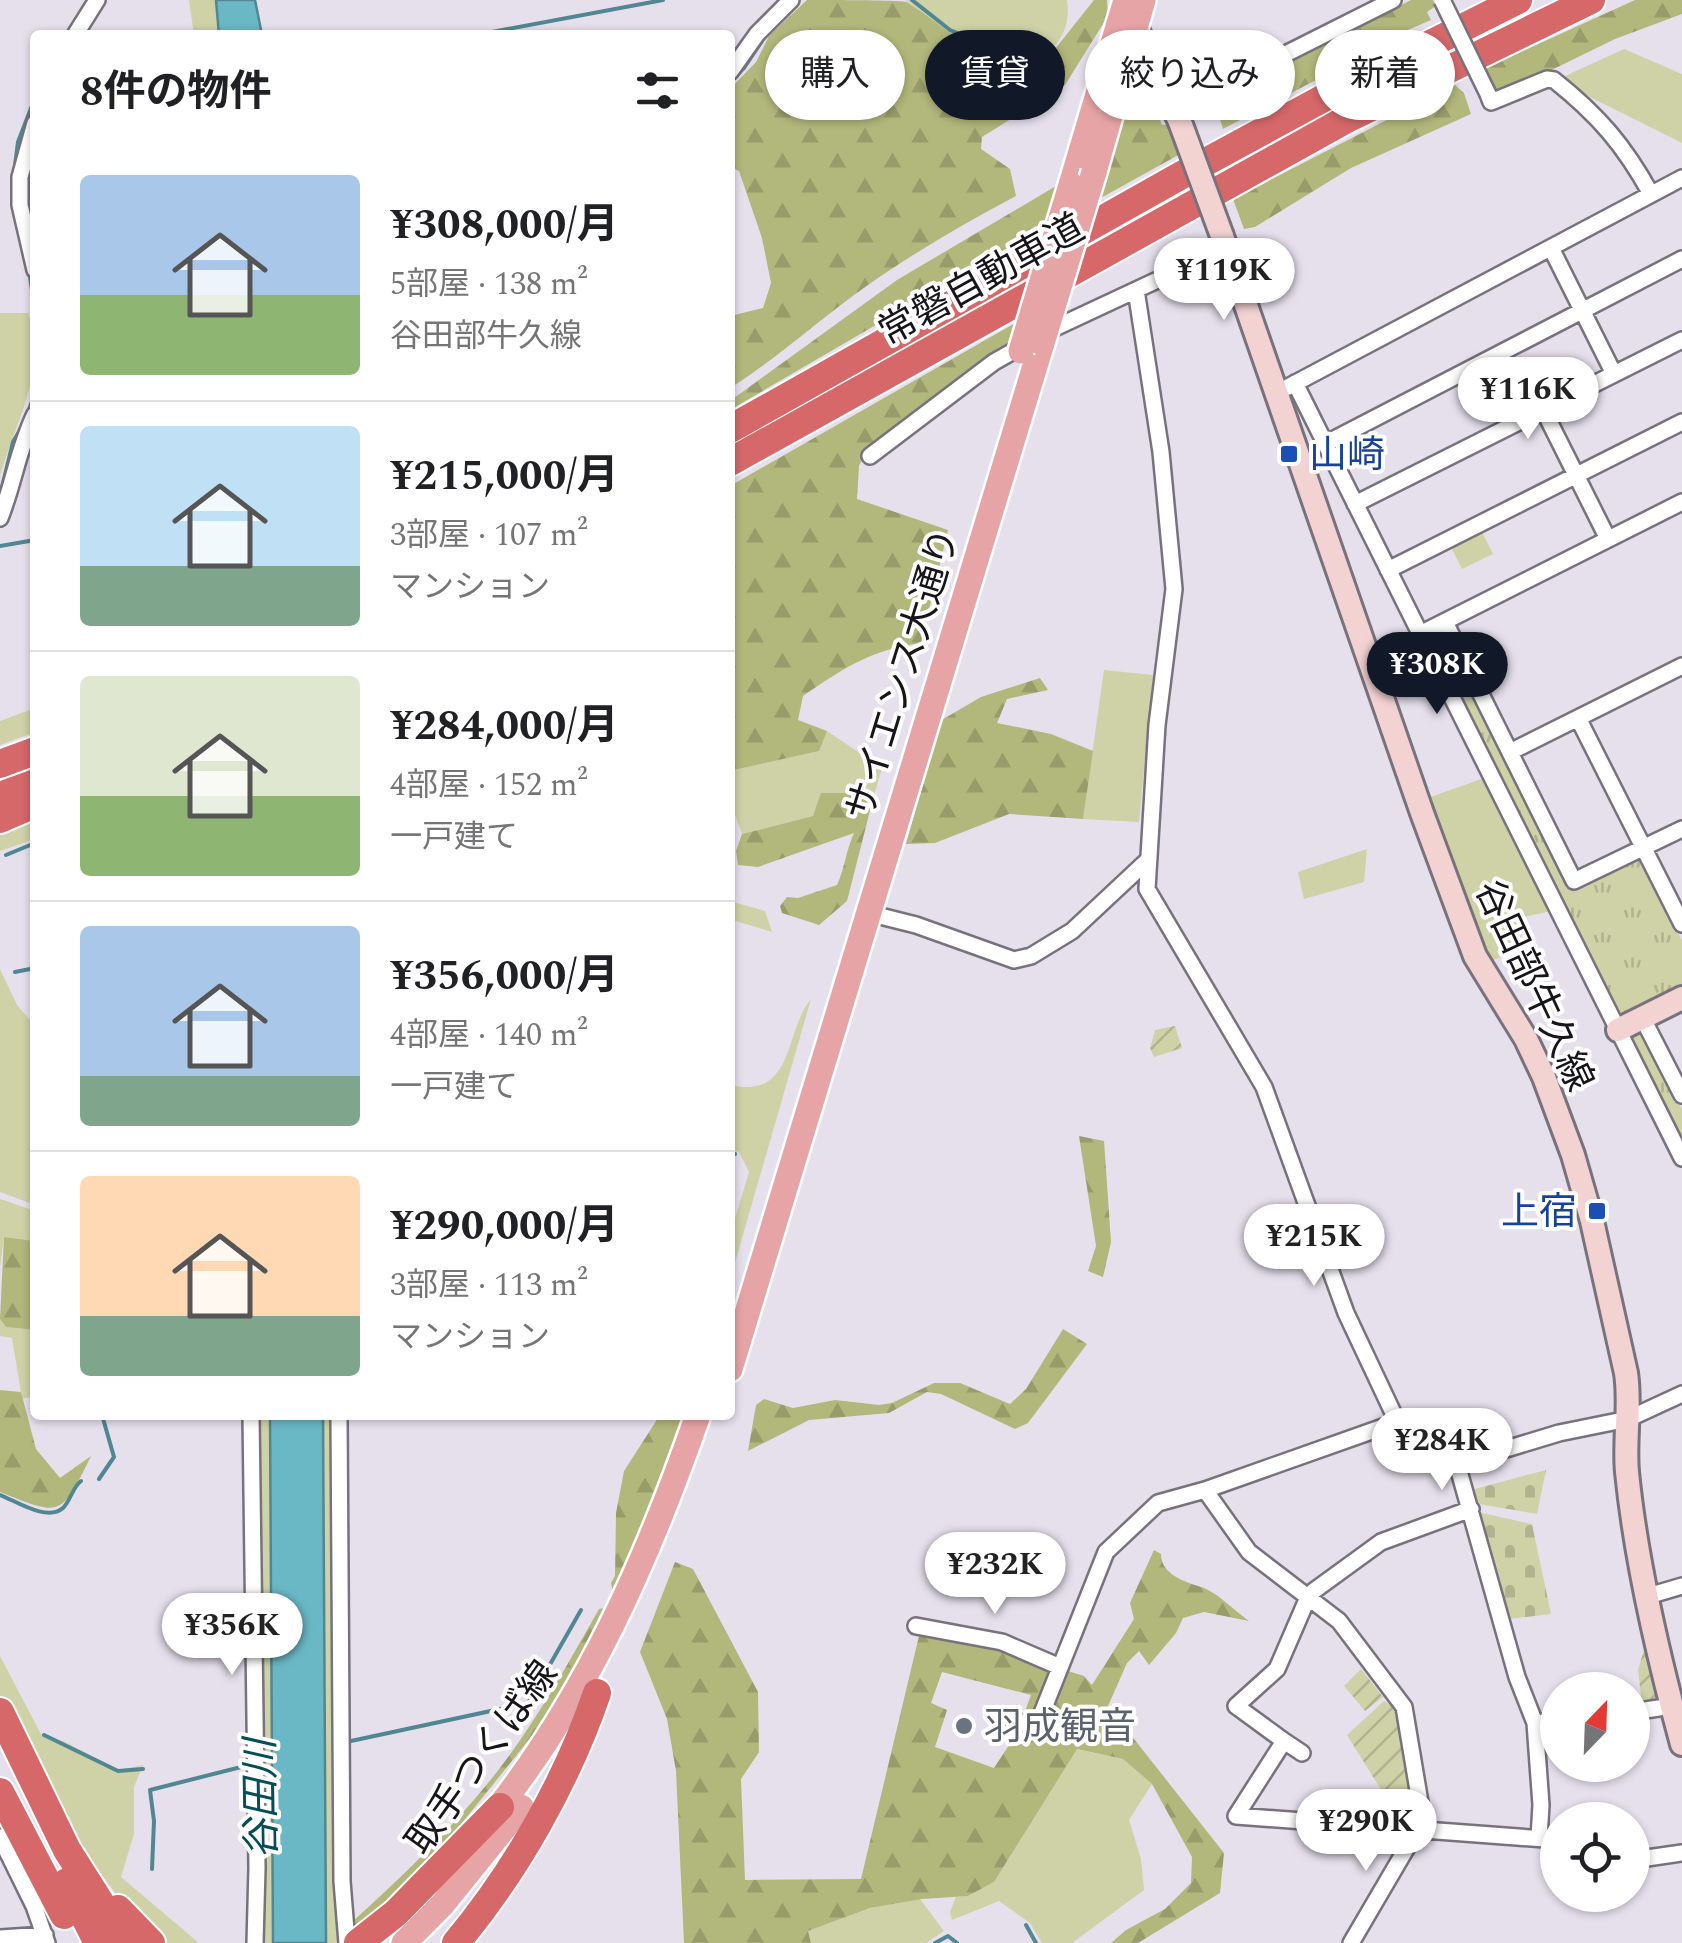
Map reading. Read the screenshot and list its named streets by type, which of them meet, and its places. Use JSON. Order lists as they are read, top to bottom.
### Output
{
  "streets": {
    "highway": ["常磐自動車道"],
    "main road": ["サイエンス大通り", "谷田部牛久線", "取手つくば線"]
  },
  "crossings": [
    ["サイエンス大通り", "谷田部牛久線"]
  ],
  "water": ["谷田川"],
  "places": {
    "transit": ["山崎", "上宿"],
    "other": ["羽成観音"]
  },
  "north": "top right",
  "page": {
    "chip": [
      "購入",
      "賃貸",
      "絞り込み",
      "新着"
    ],
    "heading": "8件の物件",
    "list": [
      {
        "name": "¥308,000/月",
        "note": "5部屋 · 138 m² · 谷田部牛久線"
      },
      {
        "name": "¥215,000/月",
        "note": "3部屋 · 107 m² · マンション"
      },
      {
        "name": "¥284,000/月",
        "note": "4部屋 · 152 m² · 一戸建て"
      },
      {
        "name": "¥356,000/月",
        "note": "4部屋 · 140 m² · 一戸建て"
      },
      {
        "name": "¥290,000/月",
        "note": "3部屋 · 113 m² · マンション"
      }
    ],
    "price": [
      "¥119K",
      "¥116K",
      "¥308K",
      "¥215K",
      "¥284K",
      "¥232K",
      "¥356K",
      "¥290K"
    ]
  }
}
